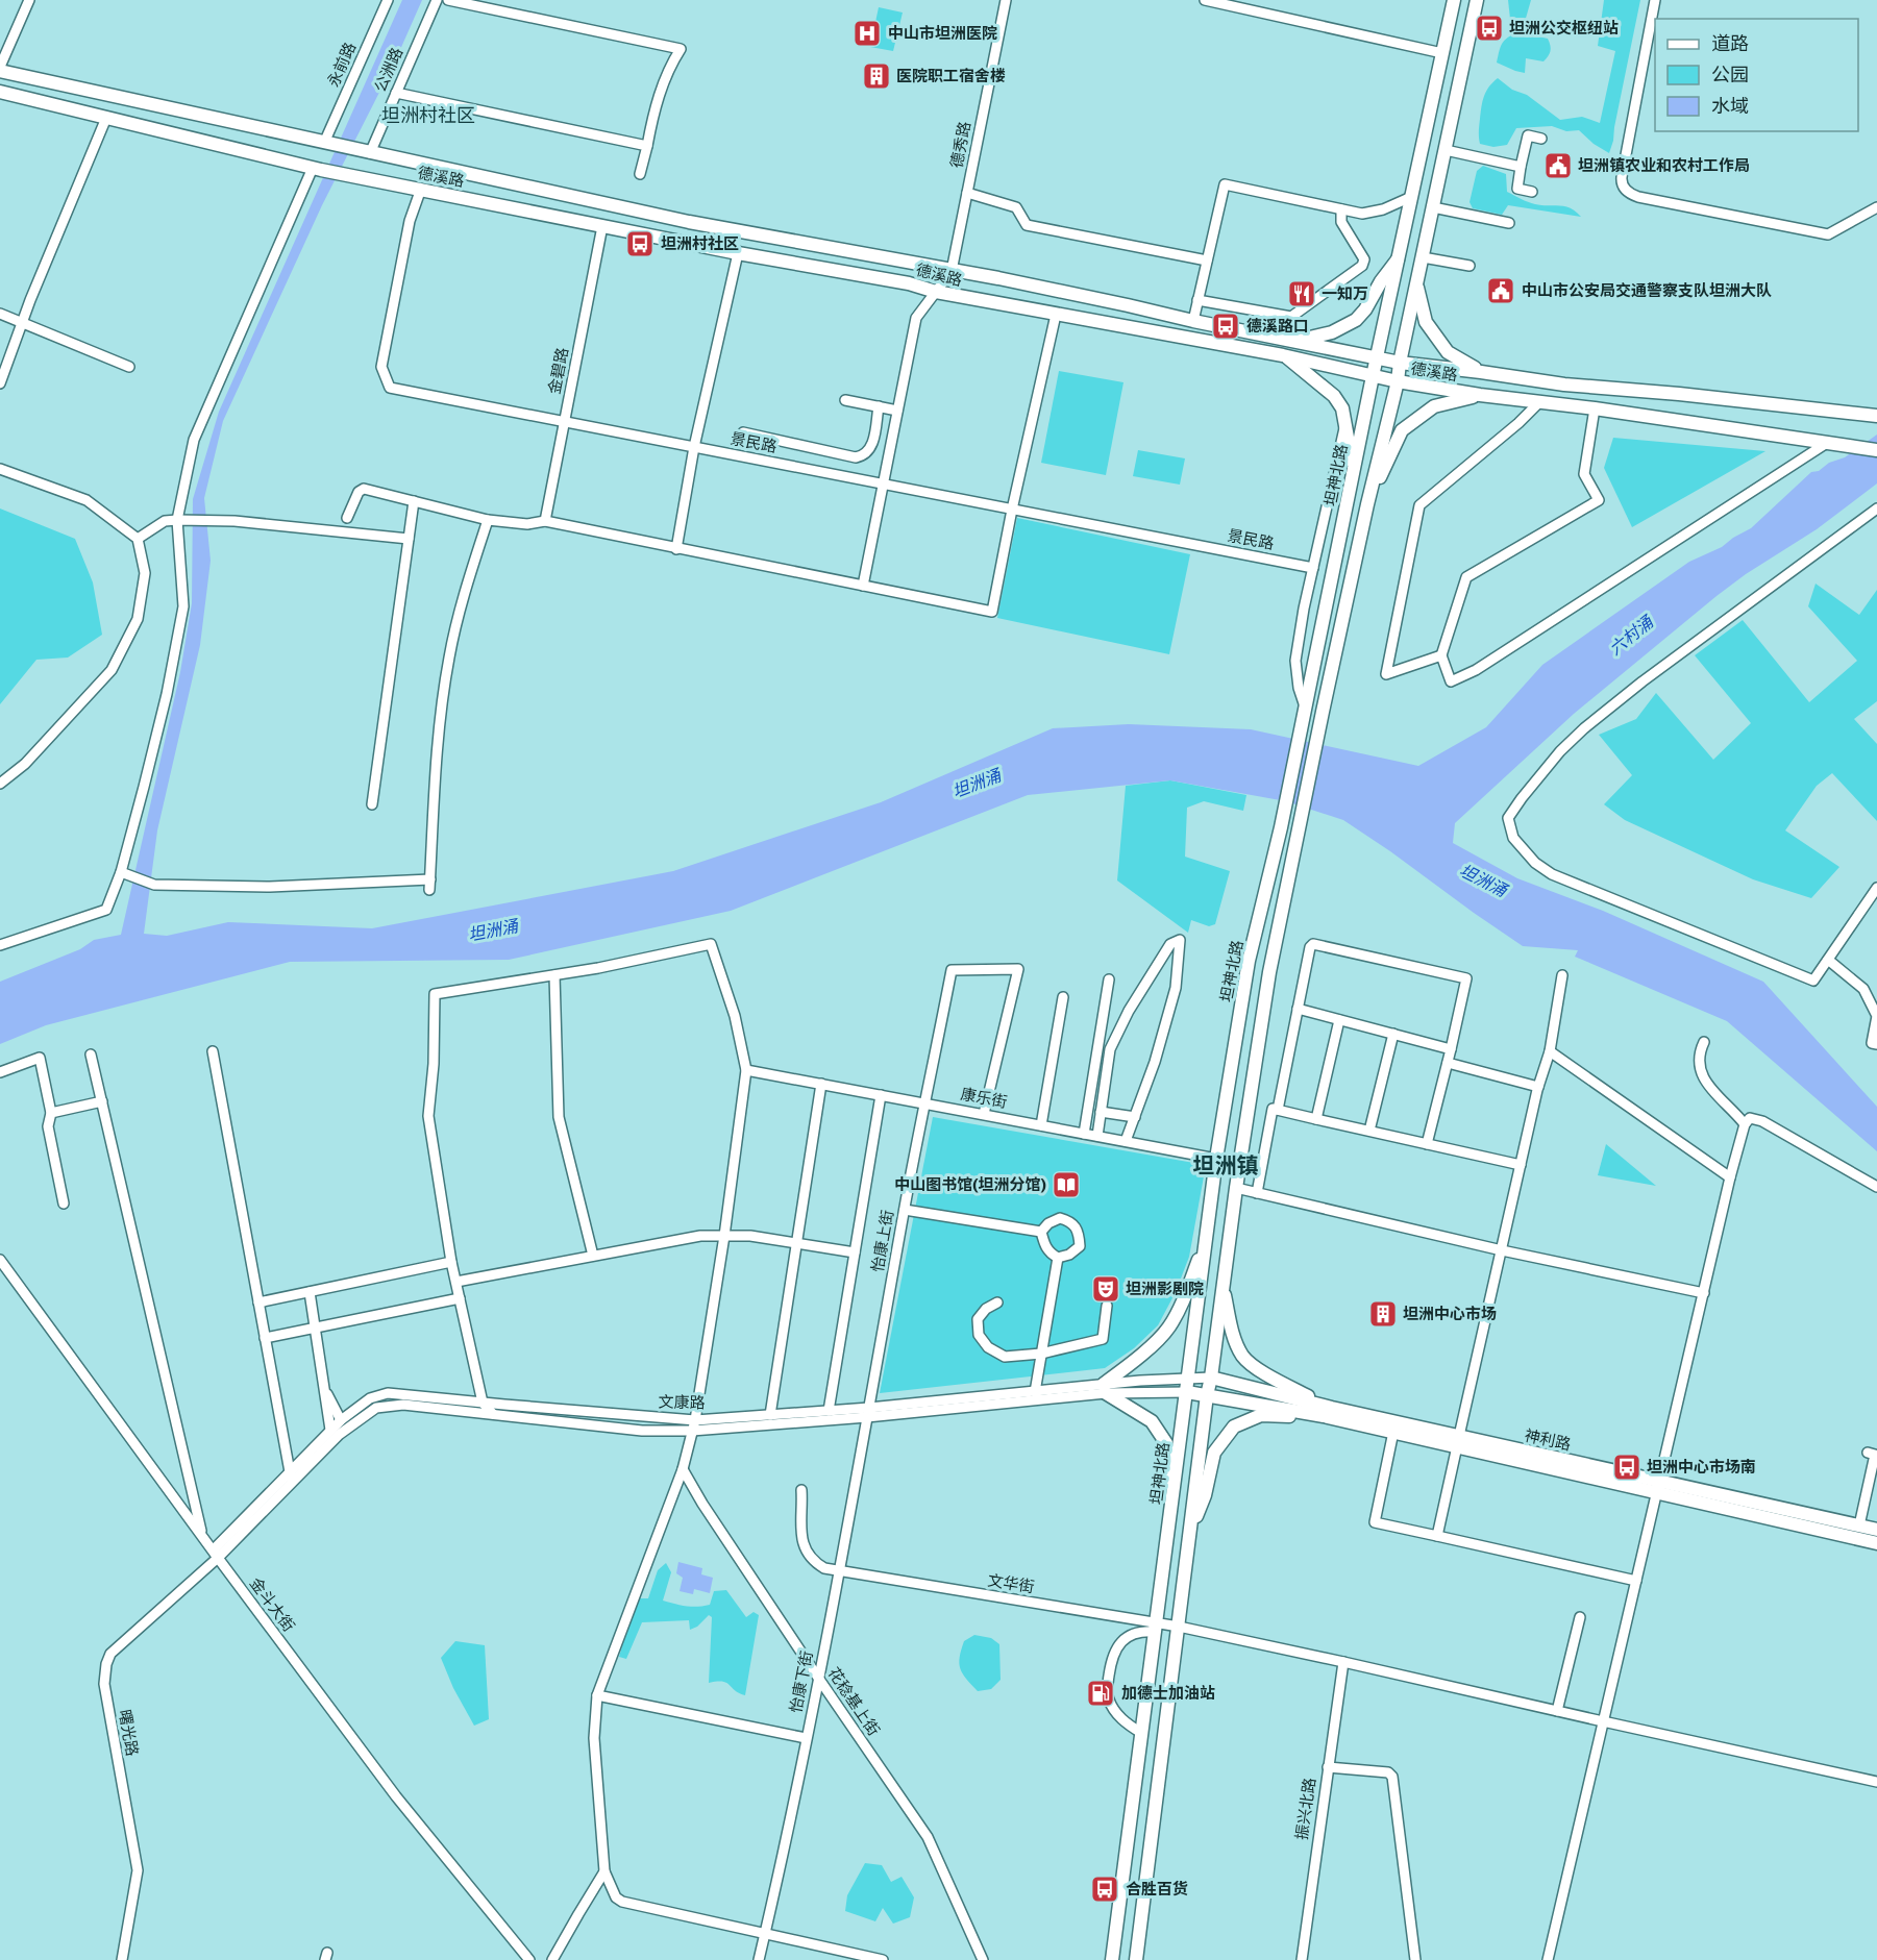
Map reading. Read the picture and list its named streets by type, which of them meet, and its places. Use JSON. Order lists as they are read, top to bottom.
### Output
{
  "streets": {
    "main road": ["德溪路", "坦神北路", "神利路"],
    "street": [
      "永前路",
      "公洲路",
      "德秀路",
      "金碧路",
      "景民路",
      "康乐街",
      "怡康上街",
      "文康路",
      "文华街",
      "金斗大街",
      "怡康下街",
      "花稔基上街",
      "曙光路",
      "振兴北路"
    ]
  },
  "crossings": [
    ["永前路", "德溪路"],
    ["公洲路", "德溪路"],
    ["德秀路", "德溪路"],
    ["德秀路", "景民路"],
    ["德溪路", "金碧路"],
    ["德溪路", "景民路"],
    ["德溪路", "坦神北路"],
    ["金碧路", "景民路"],
    ["坦神北路", "康乐街"],
    ["坦神北路", "文康路"],
    ["坦神北路", "文华街"],
    ["康乐街", "怡康上街"],
    ["怡康上街", "文康路"],
    ["怡康上街", "怡康下街"],
    ["文康路", "神利路"],
    ["文康路", "怡康下街"],
    ["文康路", "曙光路"],
    ["文华街", "怡康下街"],
    ["文华街", "振兴北路"],
    ["金斗大街", "曙光路"],
    ["怡康下街", "花稔基上街"]
  ],
  "districts": ["坦洲村社区", "坦洲镇"],
  "water": ["六村涌", "坦洲涌"],
  "places": {
    "bus stop": [
      "坦洲公交枢纽站",
      "坦洲村社区",
      "德溪路口",
      "坦洲中心市场南",
      "合胜百货"
    ],
    "hospital": ["中山市坦洲医院"],
    "building": ["医院职工宿舍楼", "坦洲中心市场"],
    "public building": ["坦洲镇农业和农村工作局", "中山市公安局交通警察支队坦洲大队"],
    "restaurant": ["一知万"],
    "library": ["中山图书馆(坦洲分馆)"],
    "theatre": ["坦洲影剧院"],
    "fuel station": ["加德士加油站"]
  },
  "legend": ["道路", "公园", "水域"]
}
